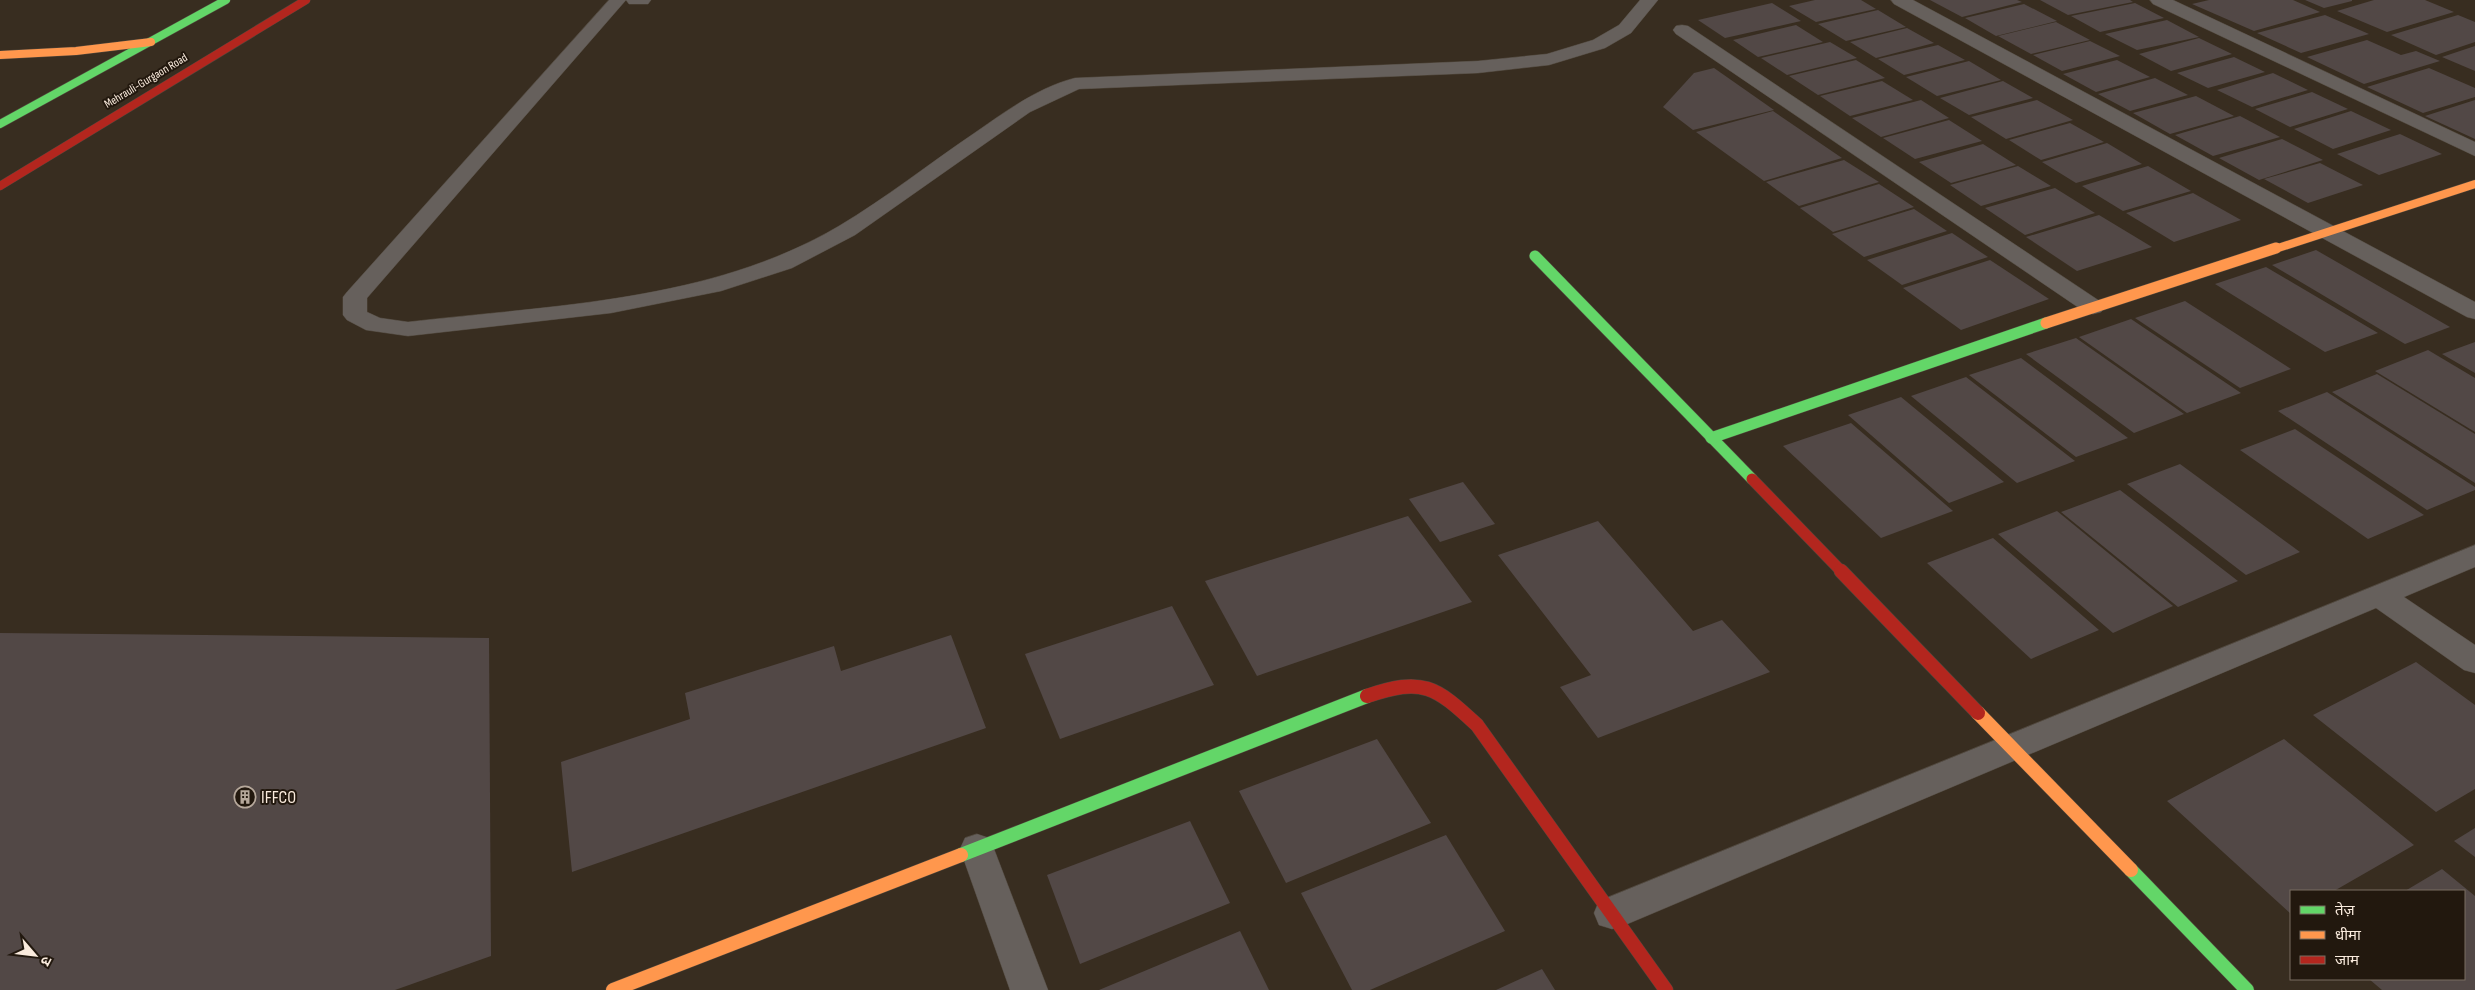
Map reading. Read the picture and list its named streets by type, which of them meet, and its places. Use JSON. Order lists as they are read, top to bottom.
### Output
{
  "streets": {
    "street": ["Mehrauli-Gurgaon Road"]
  },
  "places": {
    "building": ["IFFCO"]
  },
  "legend": ["तेज़", "धीमा", "जाम"],
  "north": "bottom right"
}
